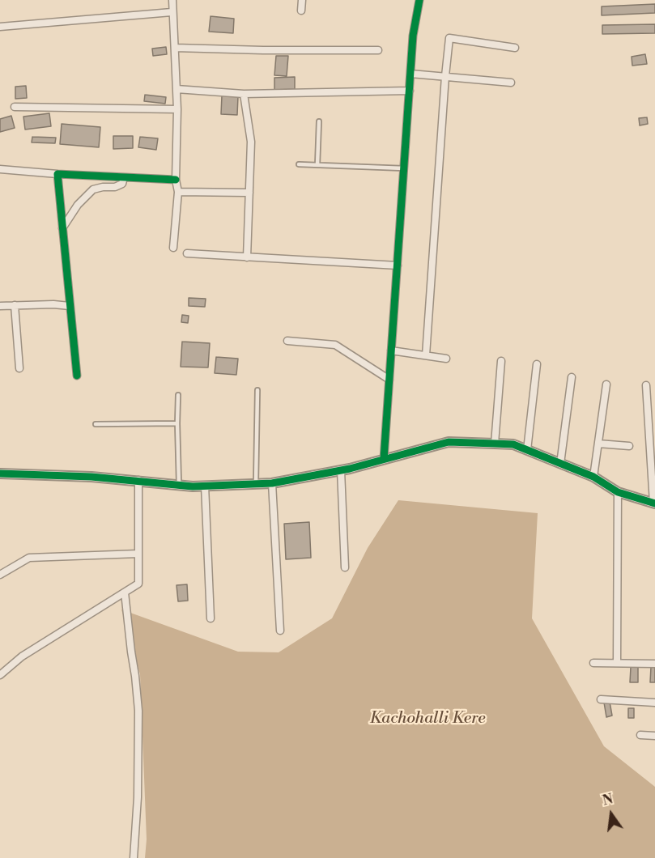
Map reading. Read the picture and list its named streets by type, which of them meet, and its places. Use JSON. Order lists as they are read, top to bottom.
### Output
{
  "water": ["Kachohalli Kere"],
  "north": "top"
}
